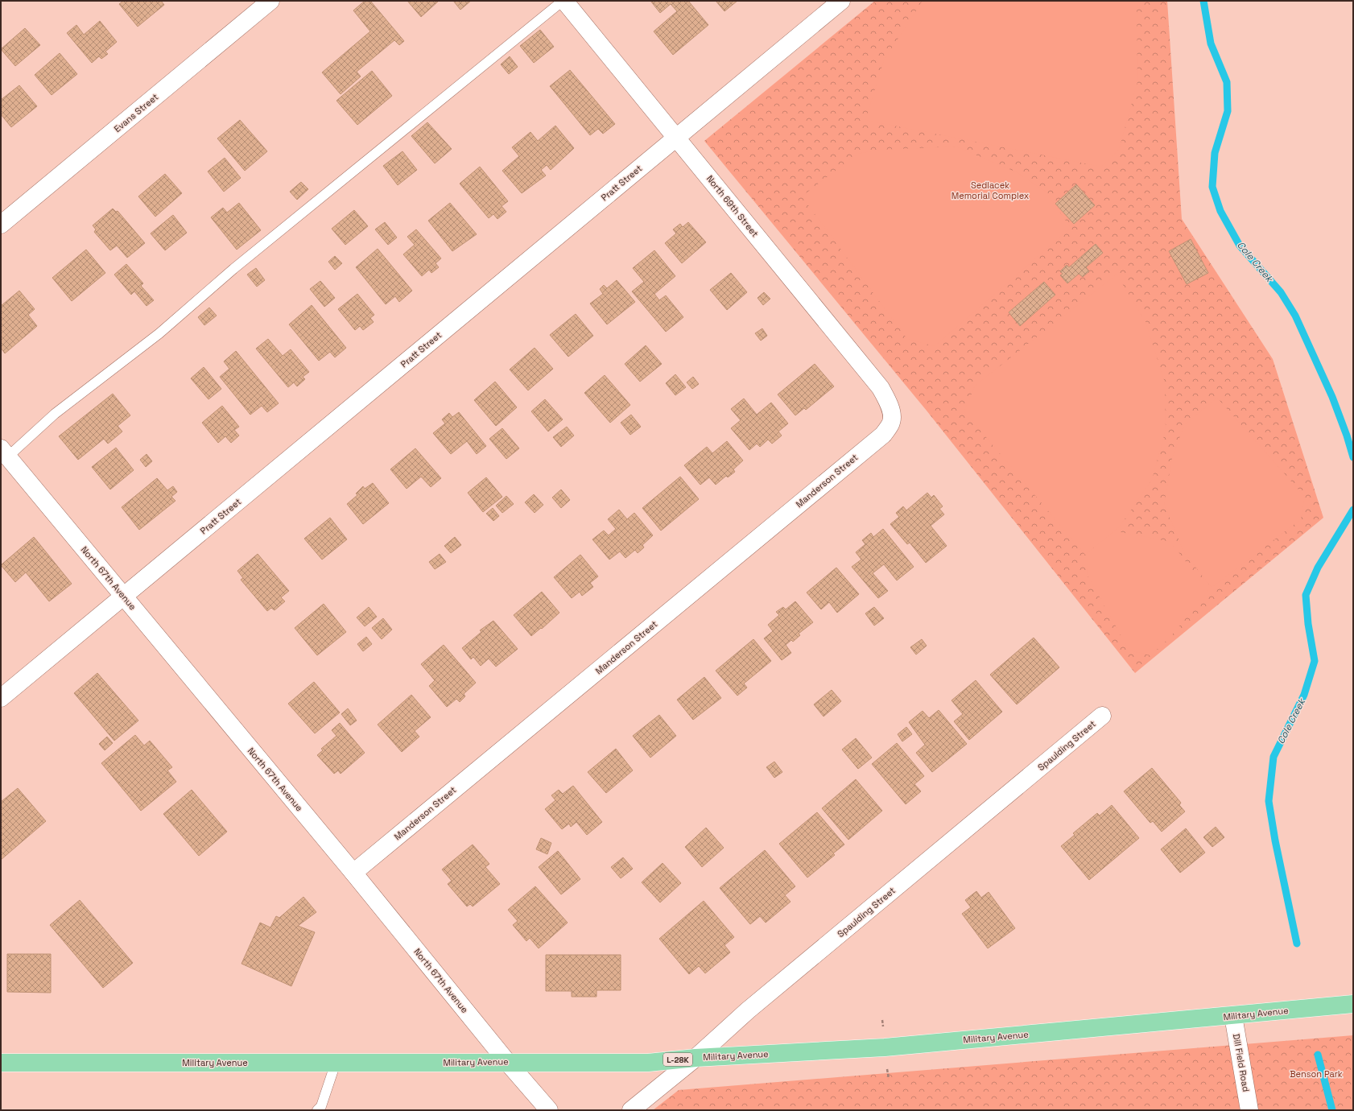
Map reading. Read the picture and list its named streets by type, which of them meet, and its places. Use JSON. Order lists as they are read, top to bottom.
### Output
{
  "streets": {
    "main road": ["Military Avenue", "L-28K"],
    "street": [
      "Evans Street",
      "Pratt Street",
      "North 69th Street",
      "Manderson Street",
      "North 67th Avenue",
      "Spaulding Street",
      "Dill Field Road"
    ]
  },
  "crossings": [
    ["Pratt Street", "North 69th Street"],
    ["Pratt Street", "North 67th Avenue"],
    ["North 69th Street", "Manderson Street"],
    ["Manderson Street", "North 67th Avenue"],
    ["North 67th Avenue", "Military Avenue"],
    ["Spaulding Street", "Military Avenue"],
    ["Military Avenue", "Dill Field Road"]
  ],
  "water": ["Cole Creek"],
  "parks": ["Sedlacek Memorial Complex", "Benson Park"]
}
